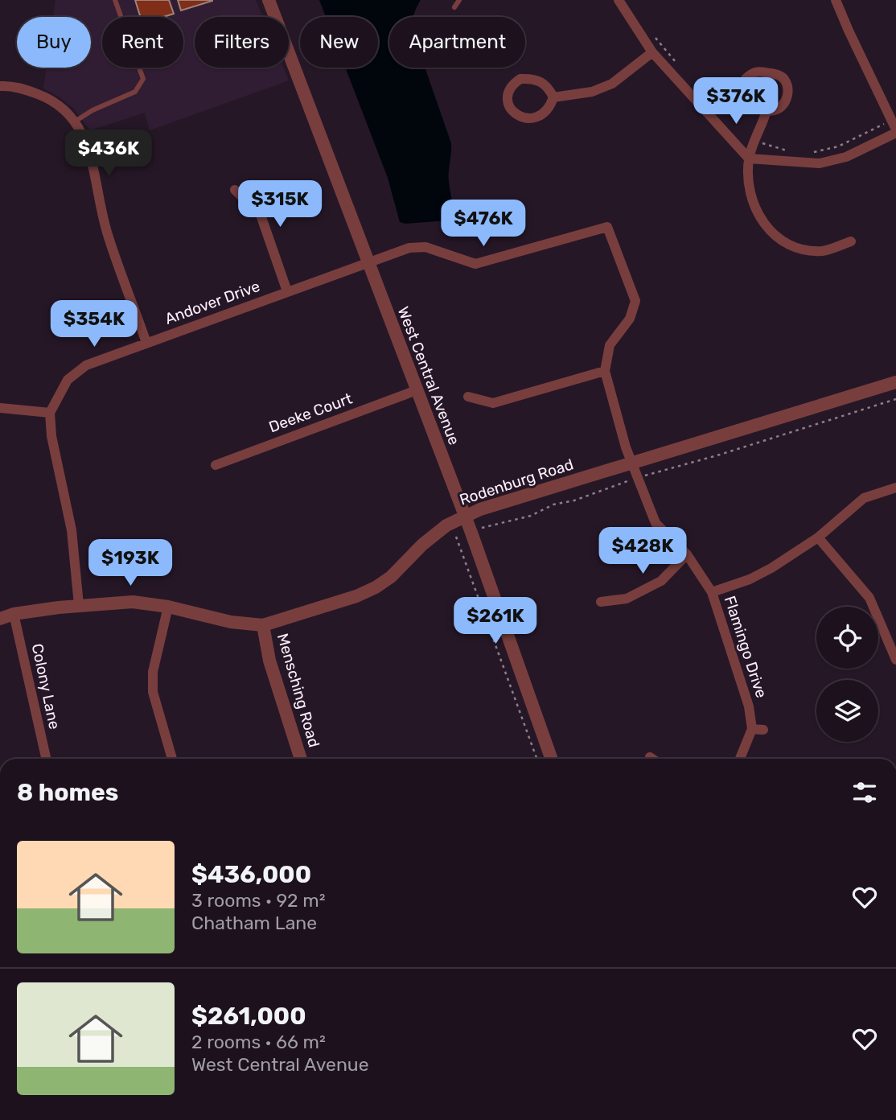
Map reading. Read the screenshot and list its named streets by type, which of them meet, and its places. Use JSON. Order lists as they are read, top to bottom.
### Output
{
  "streets": {
    "street": [
      "Andover Drive",
      "West Central Avenue",
      "Deeke Court",
      "Rodenburg Road",
      "Flamingo Drive",
      "Colony Lane",
      "Mensching Road"
    ]
  },
  "crossings": [
    ["Andover Drive", "West Central Avenue"],
    ["Andover Drive", "Flamingo Drive"],
    ["West Central Avenue", "Deeke Court"],
    ["West Central Avenue", "Rodenburg Road"],
    ["Rodenburg Road", "Flamingo Drive"],
    ["Rodenburg Road", "Colony Lane"],
    ["Rodenburg Road", "Mensching Road"]
  ],
  "page": {
    "chip": [
      "Buy",
      "Rent",
      "Filters",
      "New",
      "Apartment"
    ],
    "price": [
      "$376K",
      "$436K",
      "$315K",
      "$476K",
      "$354K",
      "$428K",
      "$193K",
      "$261K"
    ],
    "heading": "8 homes",
    "list": [
      {
        "name": "$436,000",
        "note": "3 rooms · 92 m² · Chatham Lane"
      },
      {
        "name": "$261,000",
        "note": "2 rooms · 66 m² · West Central Avenue"
      }
    ]
  }
}
